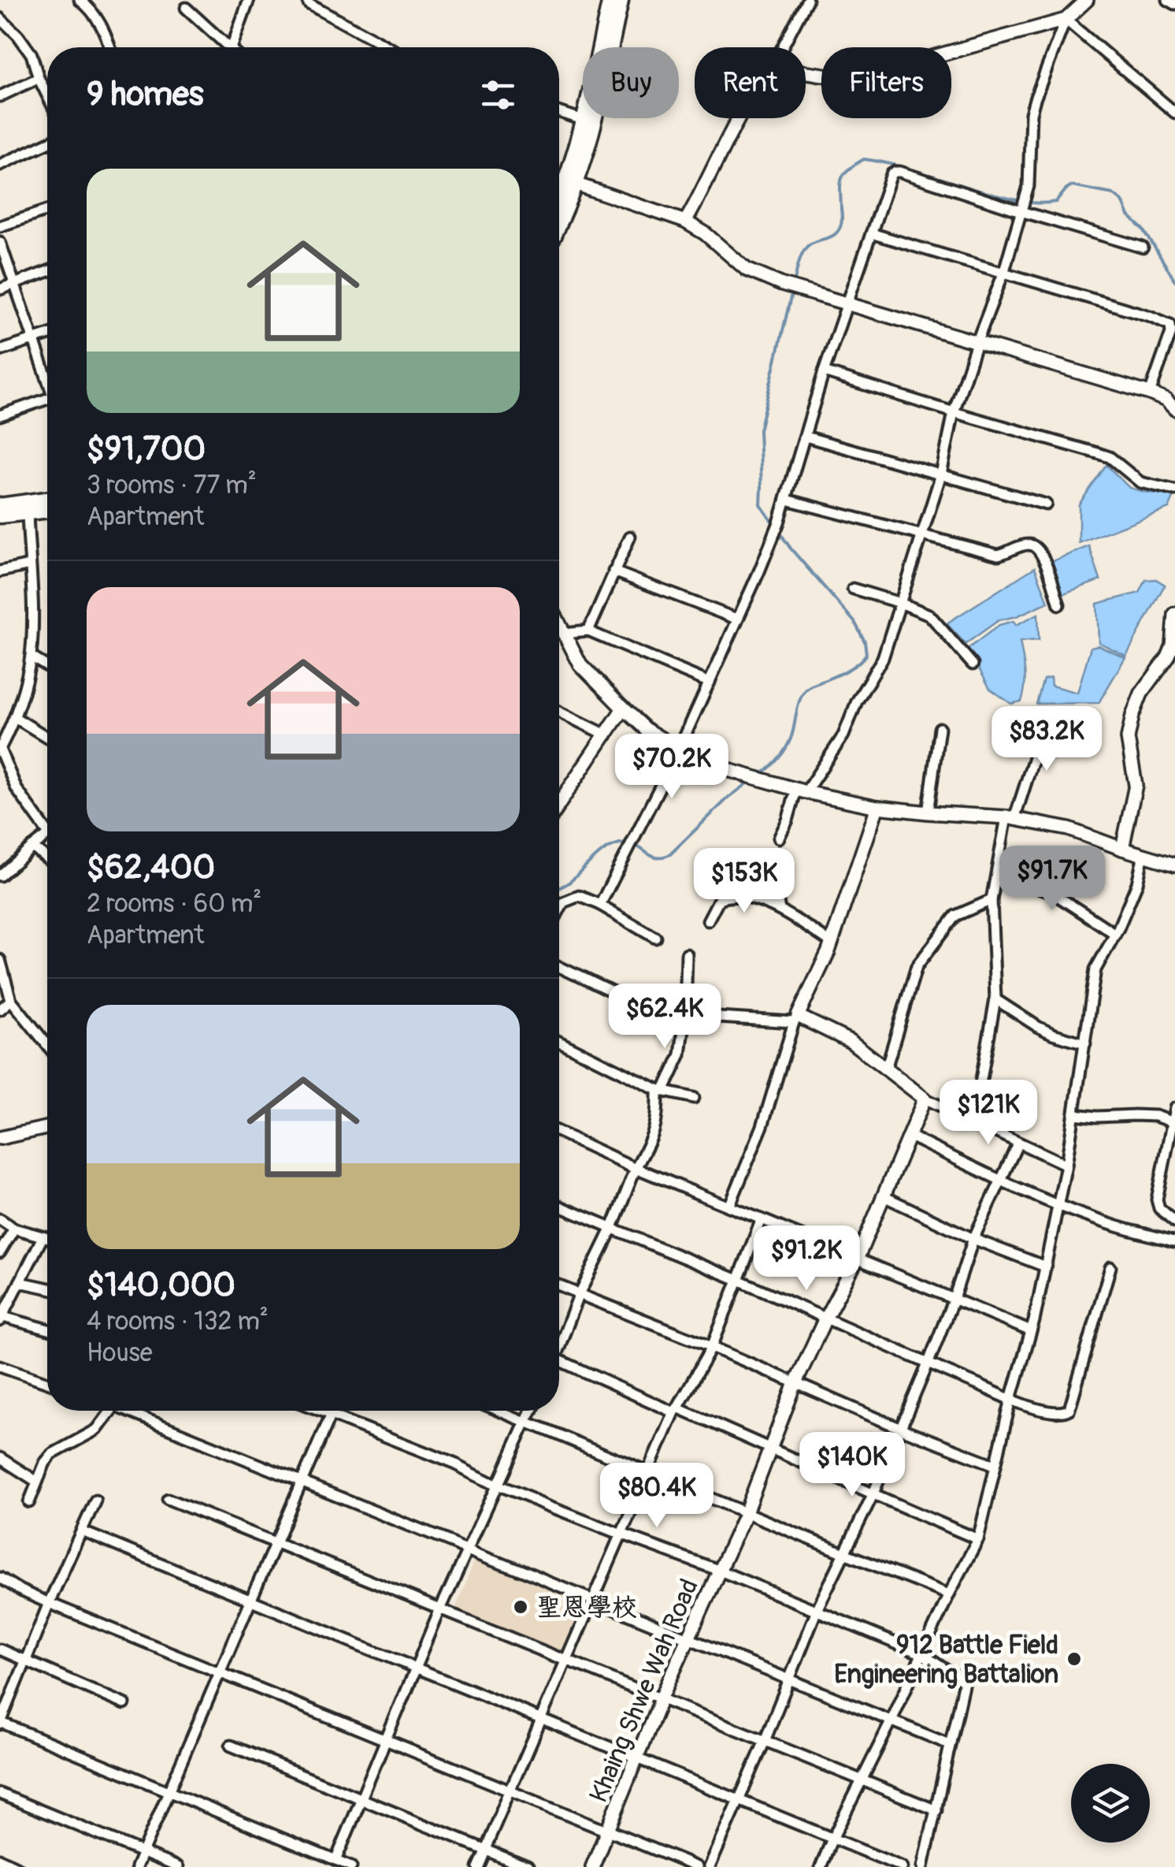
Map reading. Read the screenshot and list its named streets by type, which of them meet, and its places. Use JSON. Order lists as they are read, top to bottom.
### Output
{
  "streets": {
    "street": ["Khaing Shwe Wah Road"]
  },
  "places": ["聖恩學校", "912 Battle Field Engineering Battalion"],
  "page": {
    "chip": ["Buy", "Rent", "Filters"],
    "heading": "9 homes",
    "list": [
      {
        "name": "$91,700",
        "note": "3 rooms · 77 m² · Apartment"
      },
      {
        "name": "$62,400",
        "note": "2 rooms · 60 m² · Apartment"
      },
      {
        "name": "$140,000",
        "note": "4 rooms · 132 m² · House"
      }
    ],
    "price": [
      "$83.2K",
      "$70.2K",
      "$91.7K",
      "$153K",
      "$62.4K",
      "$121K",
      "$91.2K",
      "$140K",
      "$80.4K"
    ]
  }
}
